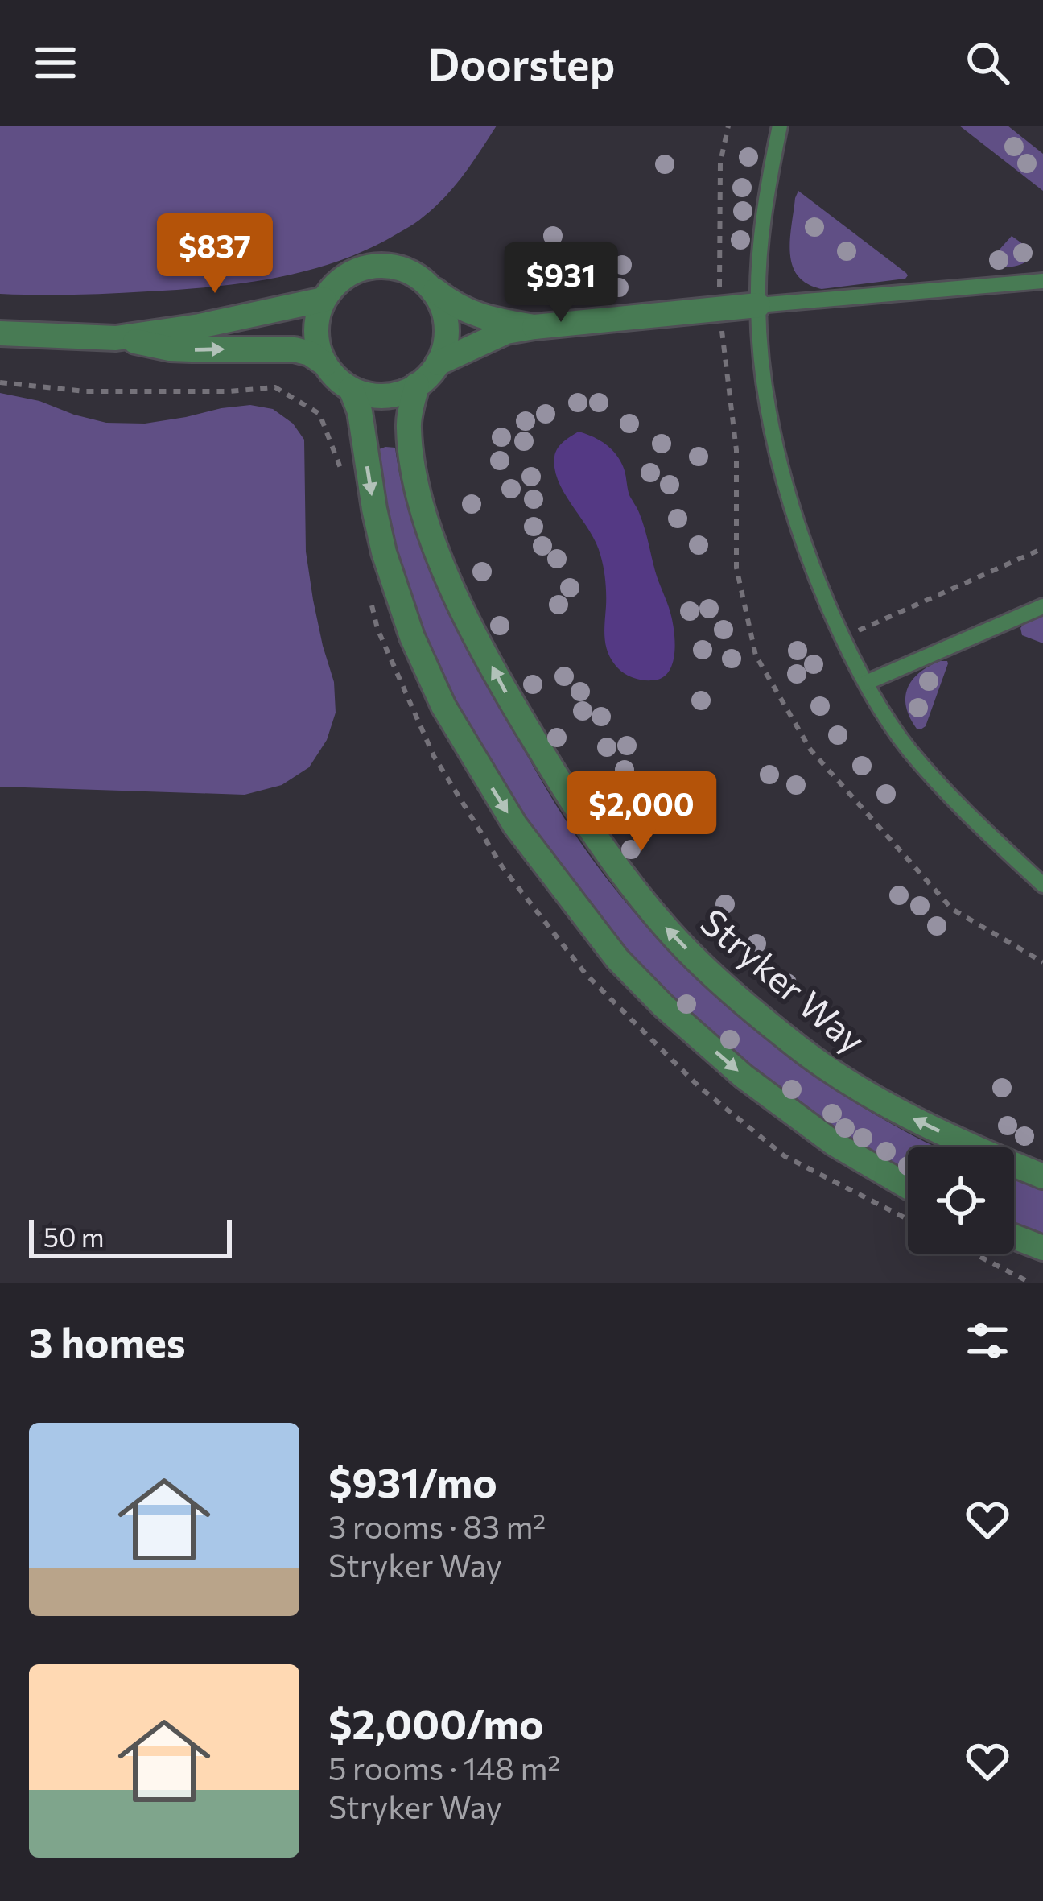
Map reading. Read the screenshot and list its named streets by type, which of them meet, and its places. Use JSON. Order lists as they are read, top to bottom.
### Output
{
  "streets": {
    "street": ["Stryker Way"]
  },
  "scale_bar": "50 m",
  "page": {
    "header": "Doorstep",
    "price": ["$837", "$931", "$2,000"],
    "scale": "50 m",
    "heading": "3 homes",
    "list": [
      {
        "name": "$931/mo",
        "note": "3 rooms · 83 m² · Stryker Way"
      },
      {
        "name": "$2,000/mo",
        "note": "5 rooms · 148 m² · Stryker Way"
      }
    ]
  }
}
